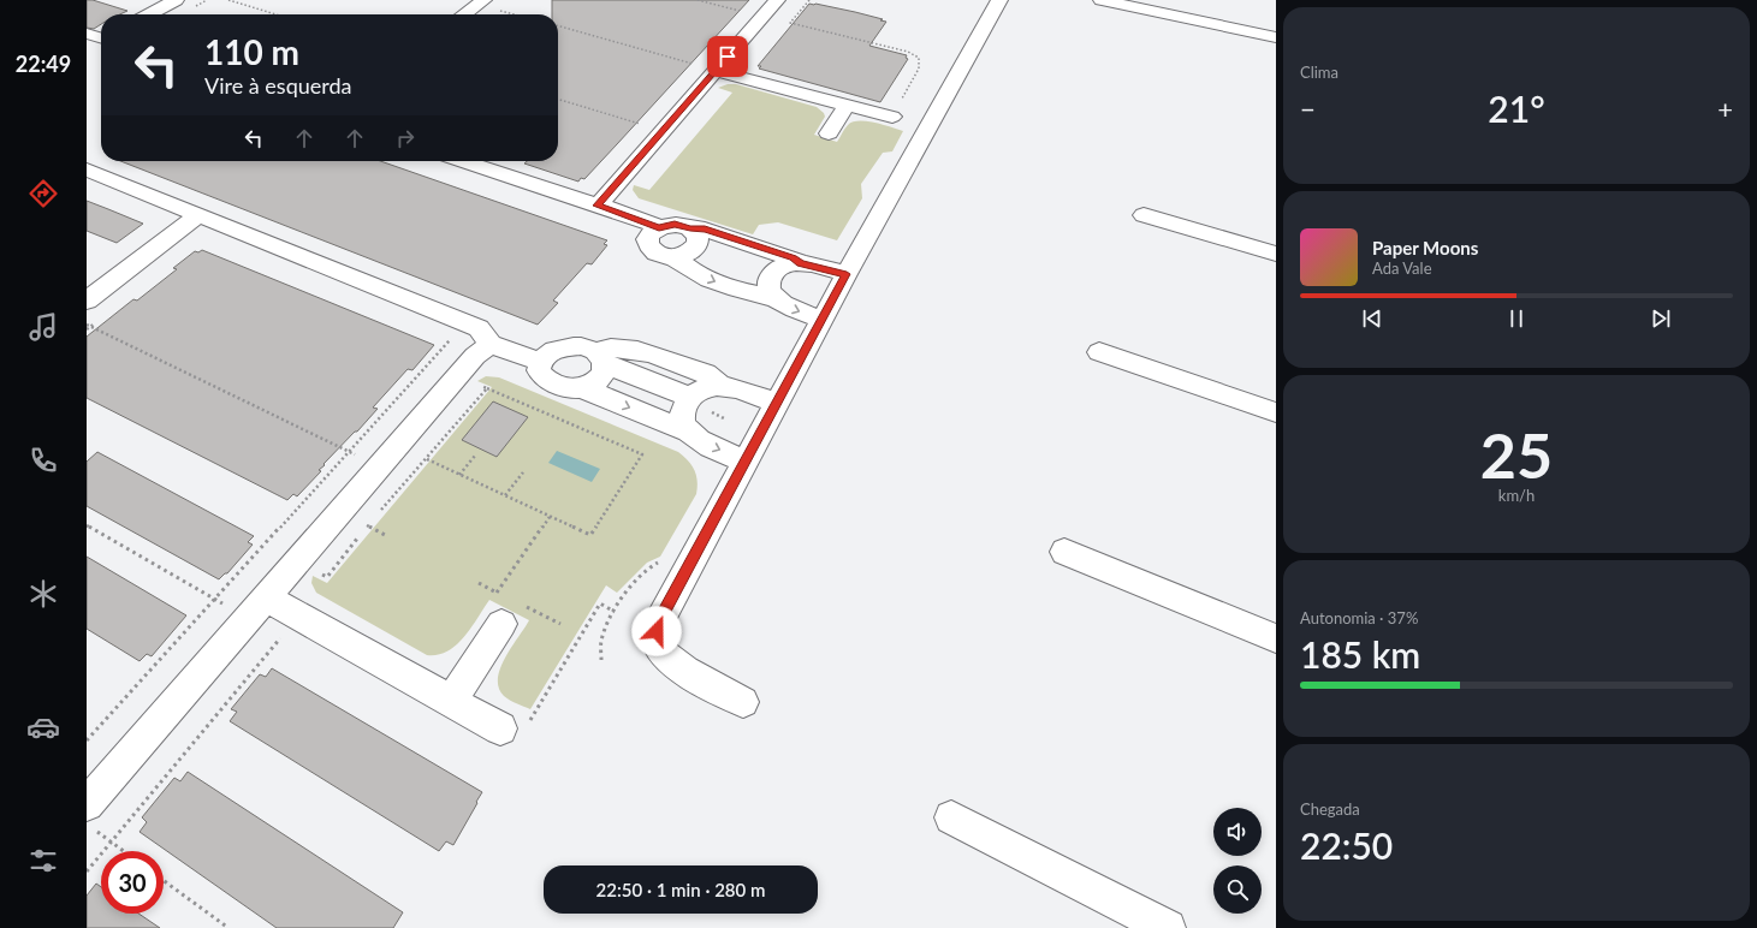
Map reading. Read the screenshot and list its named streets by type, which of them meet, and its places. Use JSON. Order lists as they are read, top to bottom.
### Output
{
  "page": {
    "tabs": "22:49",
    "tile": [
      "Clima",
      ["25", "km/h"],
      ["Autonomia · 37%", "185 km"],
      ["Chegada", "22:50"]
    ],
    "turn": ["110 m", "Vire à esquerda"],
    "heat": ["−", "21°", "+"],
    "song": ["Paper Moons", "Ada Vale"],
    "limit": "30",
    "trip": "22:50 · 1 min · 280 m"
  }
}
